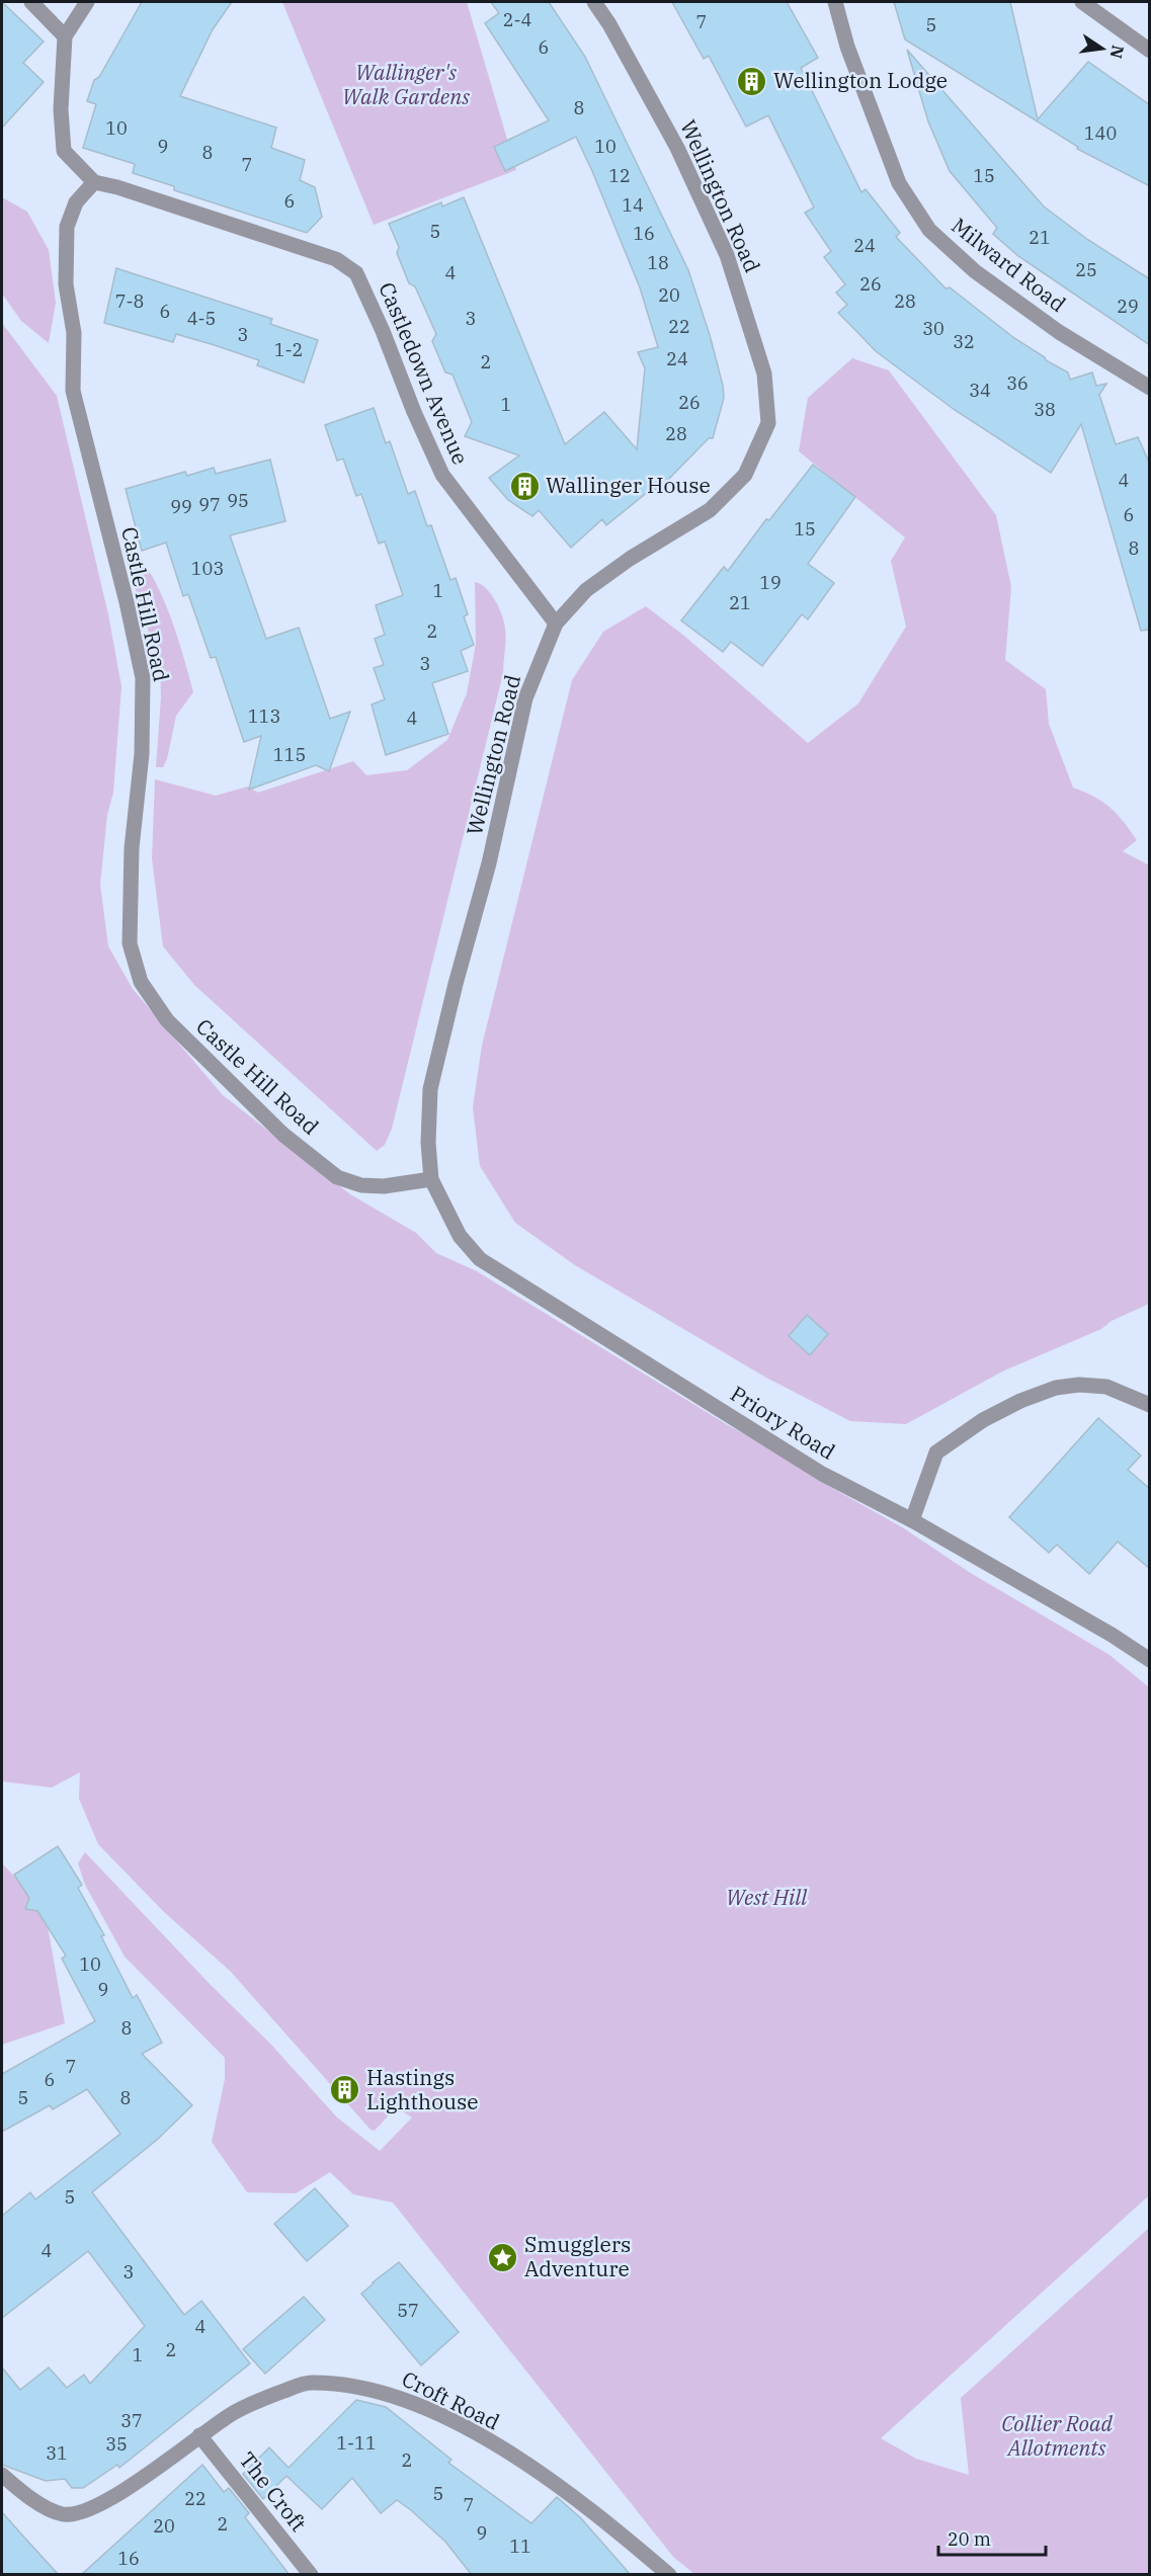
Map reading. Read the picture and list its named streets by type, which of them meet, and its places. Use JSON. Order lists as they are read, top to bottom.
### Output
{
  "streets": {
    "street": [
      "Wellington Road",
      "Milward Road",
      "Castledown Avenue",
      "Castle Hill Road",
      "Priory Road",
      "Croft Road",
      "The Croft"
    ]
  },
  "crossings": [
    ["Wellington Road", "Castledown Avenue"],
    ["Wellington Road", "Castle Hill Road"],
    ["Wellington Road", "Priory Road"],
    ["Castledown Avenue", "Castle Hill Road"],
    ["Castle Hill Road", "Priory Road"],
    ["Croft Road", "The Croft"]
  ],
  "parks": ["Wallinger's Walk Gardens", "West Hill", "Collier Road Allotments"],
  "places": {
    "building": ["Wellington Lodge", "Wallinger House", "Hastings Lighthouse"],
    "place": ["Smugglers Adventure"]
  },
  "house_numbers": [
    "2-4",
    "7",
    "5",
    "6",
    "8",
    "10",
    "140",
    "9",
    "10",
    "8",
    "7",
    "12",
    "15",
    "6",
    "14",
    "5",
    "16",
    "21",
    "24",
    "18",
    "25",
    "4",
    "26",
    "20",
    "7-8",
    "28",
    "29",
    "6",
    "4-5",
    "3",
    "22",
    "30",
    "3",
    "32",
    "1-2",
    "24",
    "2",
    "36",
    "34",
    "26",
    "1",
    "38",
    "28",
    "4",
    "95",
    "97",
    "99",
    "6",
    "15",
    "8",
    "103",
    "19",
    "1",
    "21",
    "2",
    "3",
    "113",
    "4",
    "115",
    "10",
    "9",
    "8",
    "7",
    "6",
    "5",
    "8",
    "5",
    "4",
    "3",
    "57",
    "4",
    "2",
    "1",
    "37",
    "1-11",
    "35",
    "31",
    "2",
    "5",
    "22",
    "7",
    "2",
    "20",
    "9",
    "11",
    "16"
  ],
  "scale_bar": "20 m",
  "north": "right"
}
